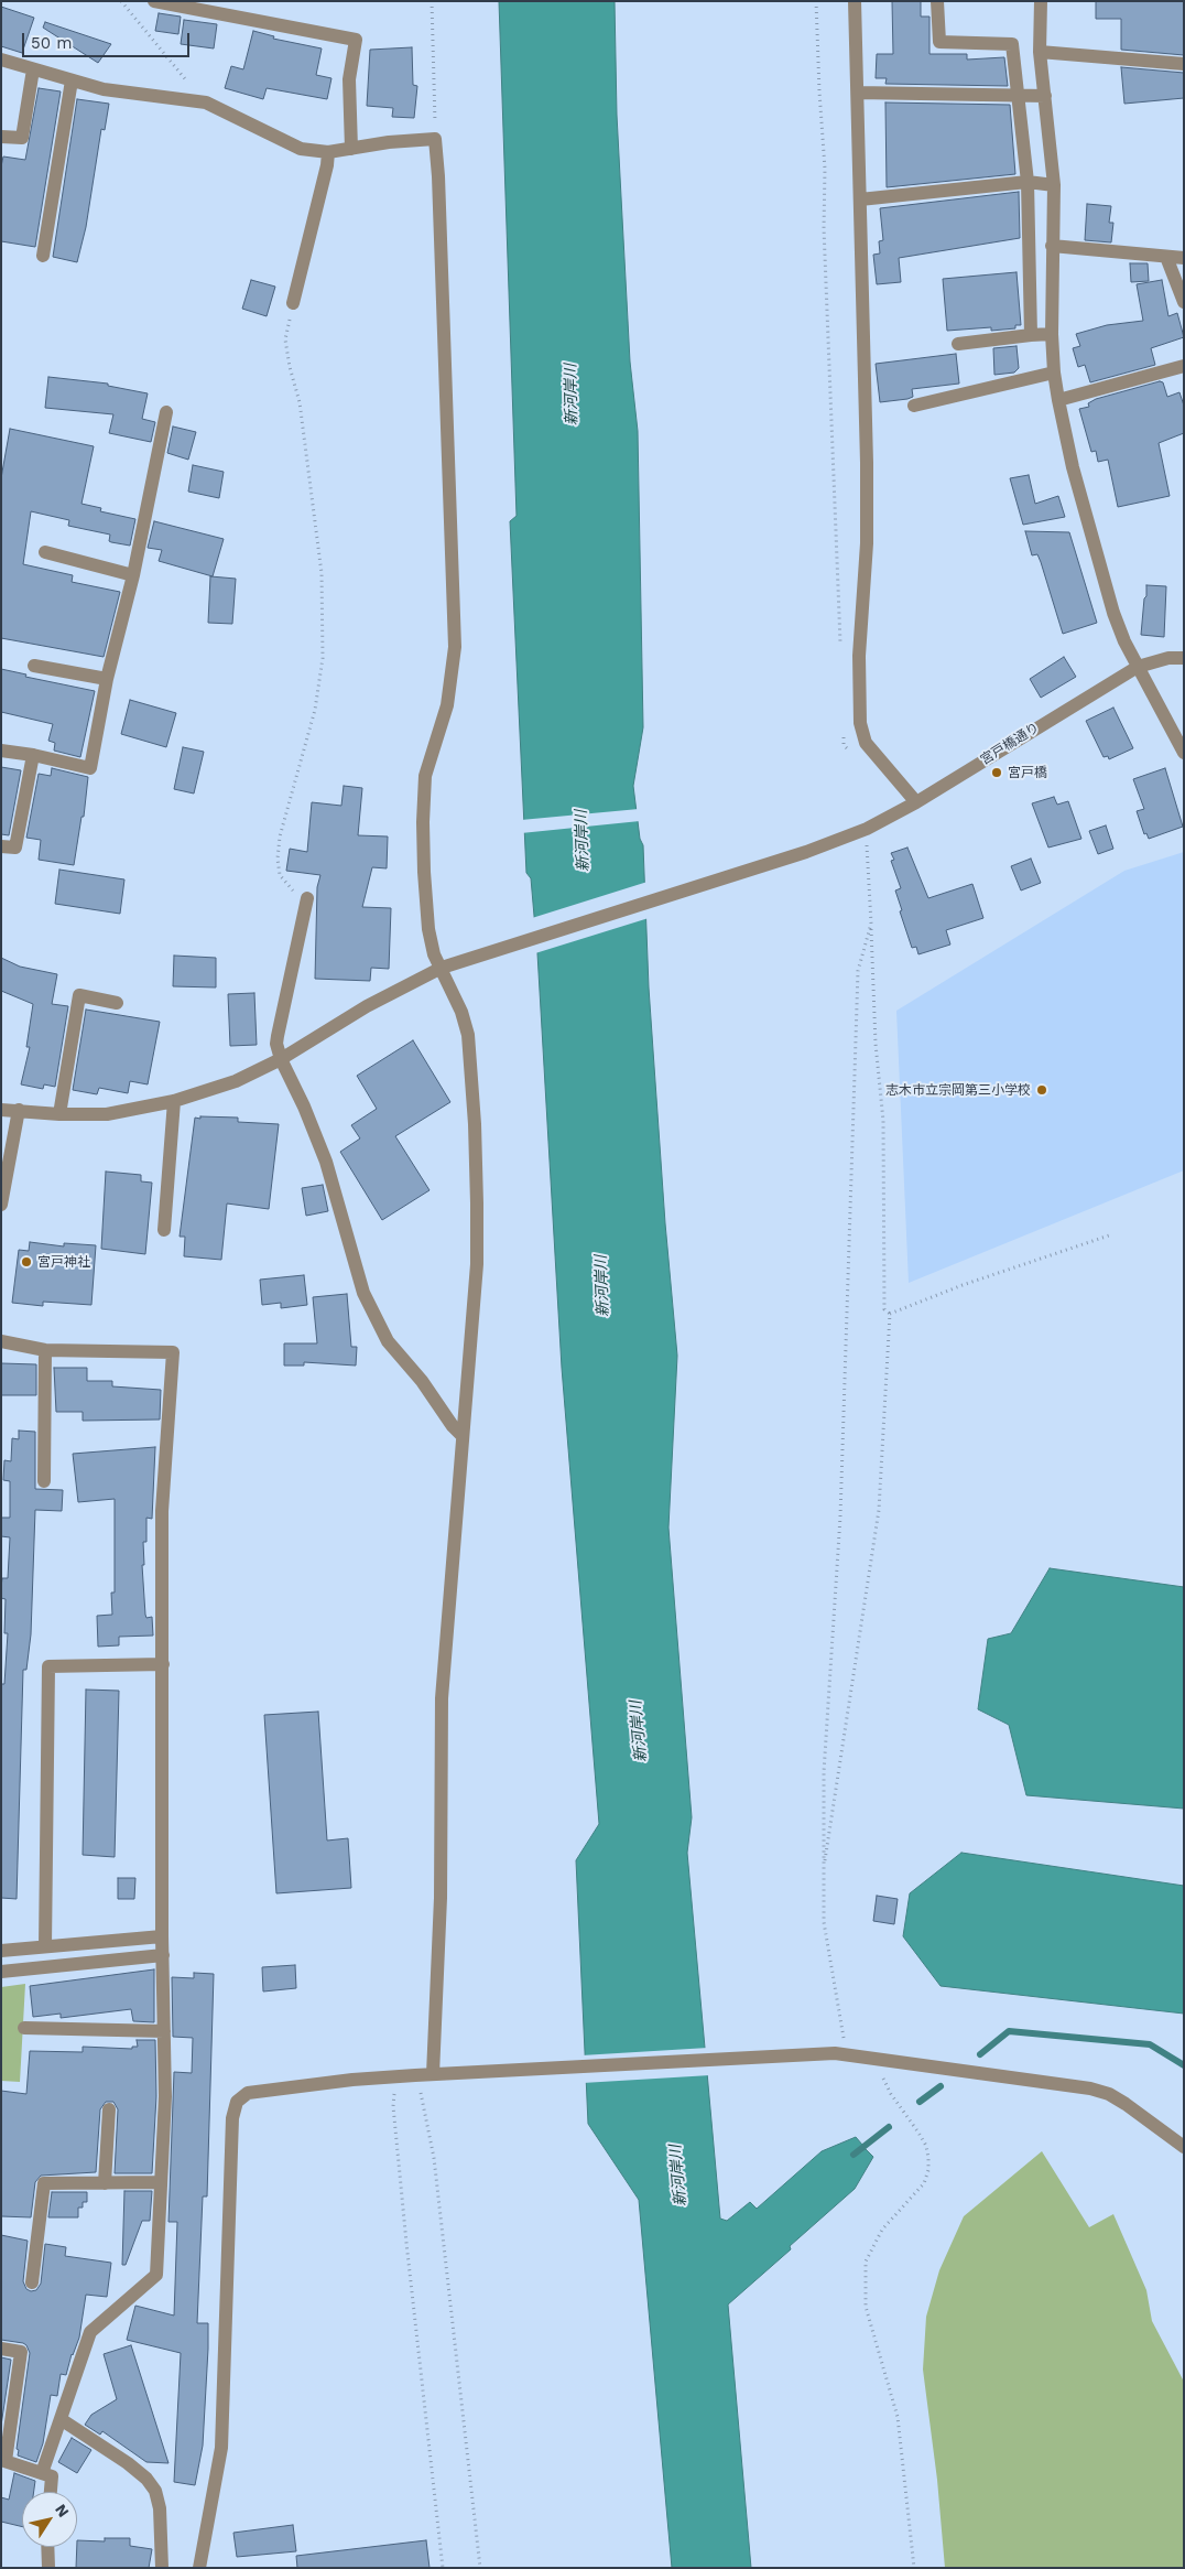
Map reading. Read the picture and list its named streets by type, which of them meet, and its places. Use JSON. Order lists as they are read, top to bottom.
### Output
{
  "streets": {
    "street": ["宮戸橋通り"]
  },
  "water": ["新河岸川"],
  "places": ["宮戸橋", "志木市立宗岡第三小学校", "宮戸神社"],
  "scale_bar": "50 m",
  "north": "top right"
}
